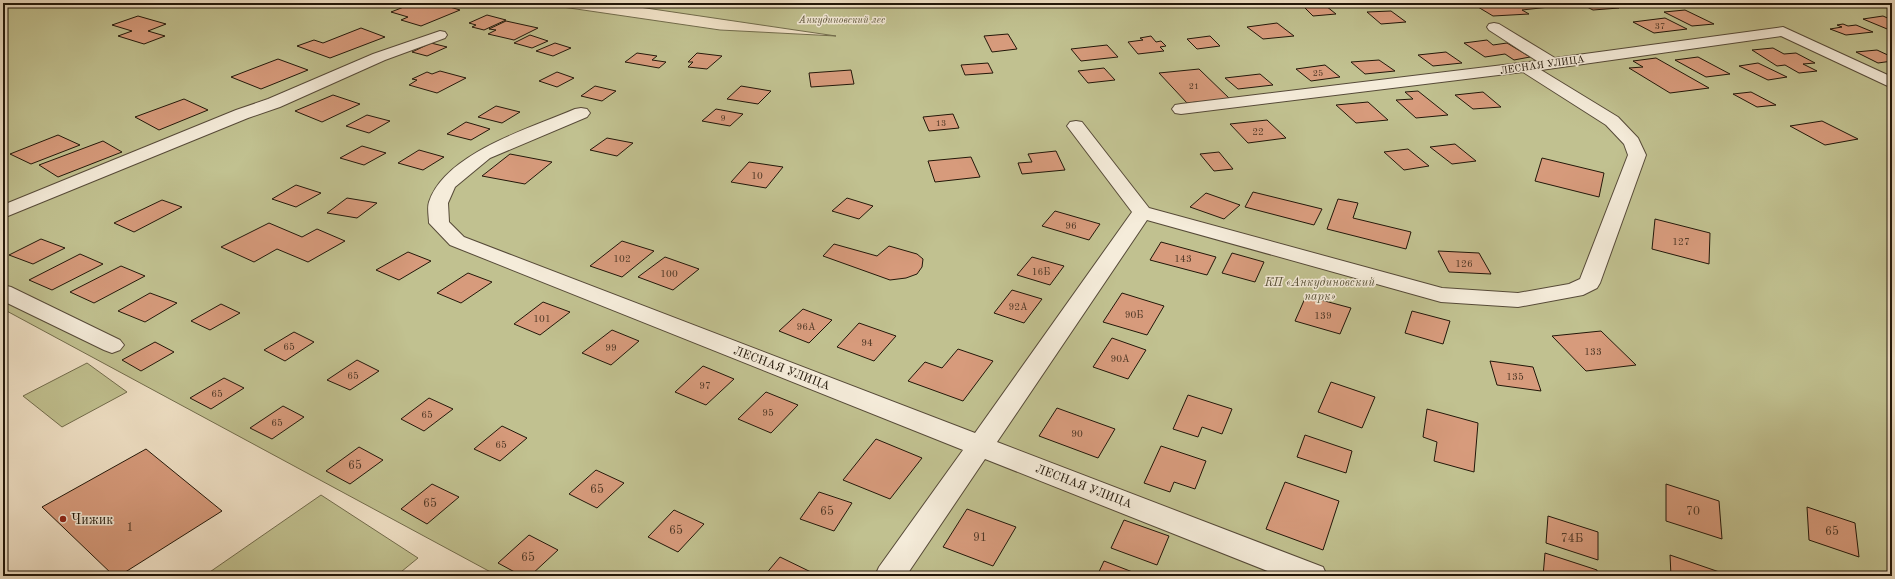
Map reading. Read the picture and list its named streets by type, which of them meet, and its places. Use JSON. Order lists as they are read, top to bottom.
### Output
{
  "streets": {
    "street": ["ЛЕСНАЯ УЛИЦА"]
  },
  "parks": ["Анкудиновский лес", "КП «Анкудиновский парк»"],
  "places": ["Чижик"],
  "house_numbers": [
    "37",
    "25",
    "21",
    "9",
    "13",
    "22",
    "10",
    "96",
    "127",
    "102",
    "143",
    "126",
    "16Б",
    "100",
    "92А",
    "90Б",
    "139",
    "101",
    "96А",
    "94",
    "65",
    "99",
    "133",
    "90А",
    "65",
    "135",
    "97",
    "65",
    "95",
    "65",
    "65",
    "90",
    "65",
    "65",
    "65",
    "65",
    "65",
    "70",
    "1",
    "65",
    "65",
    "91",
    "74Б",
    "65"
  ]
}
